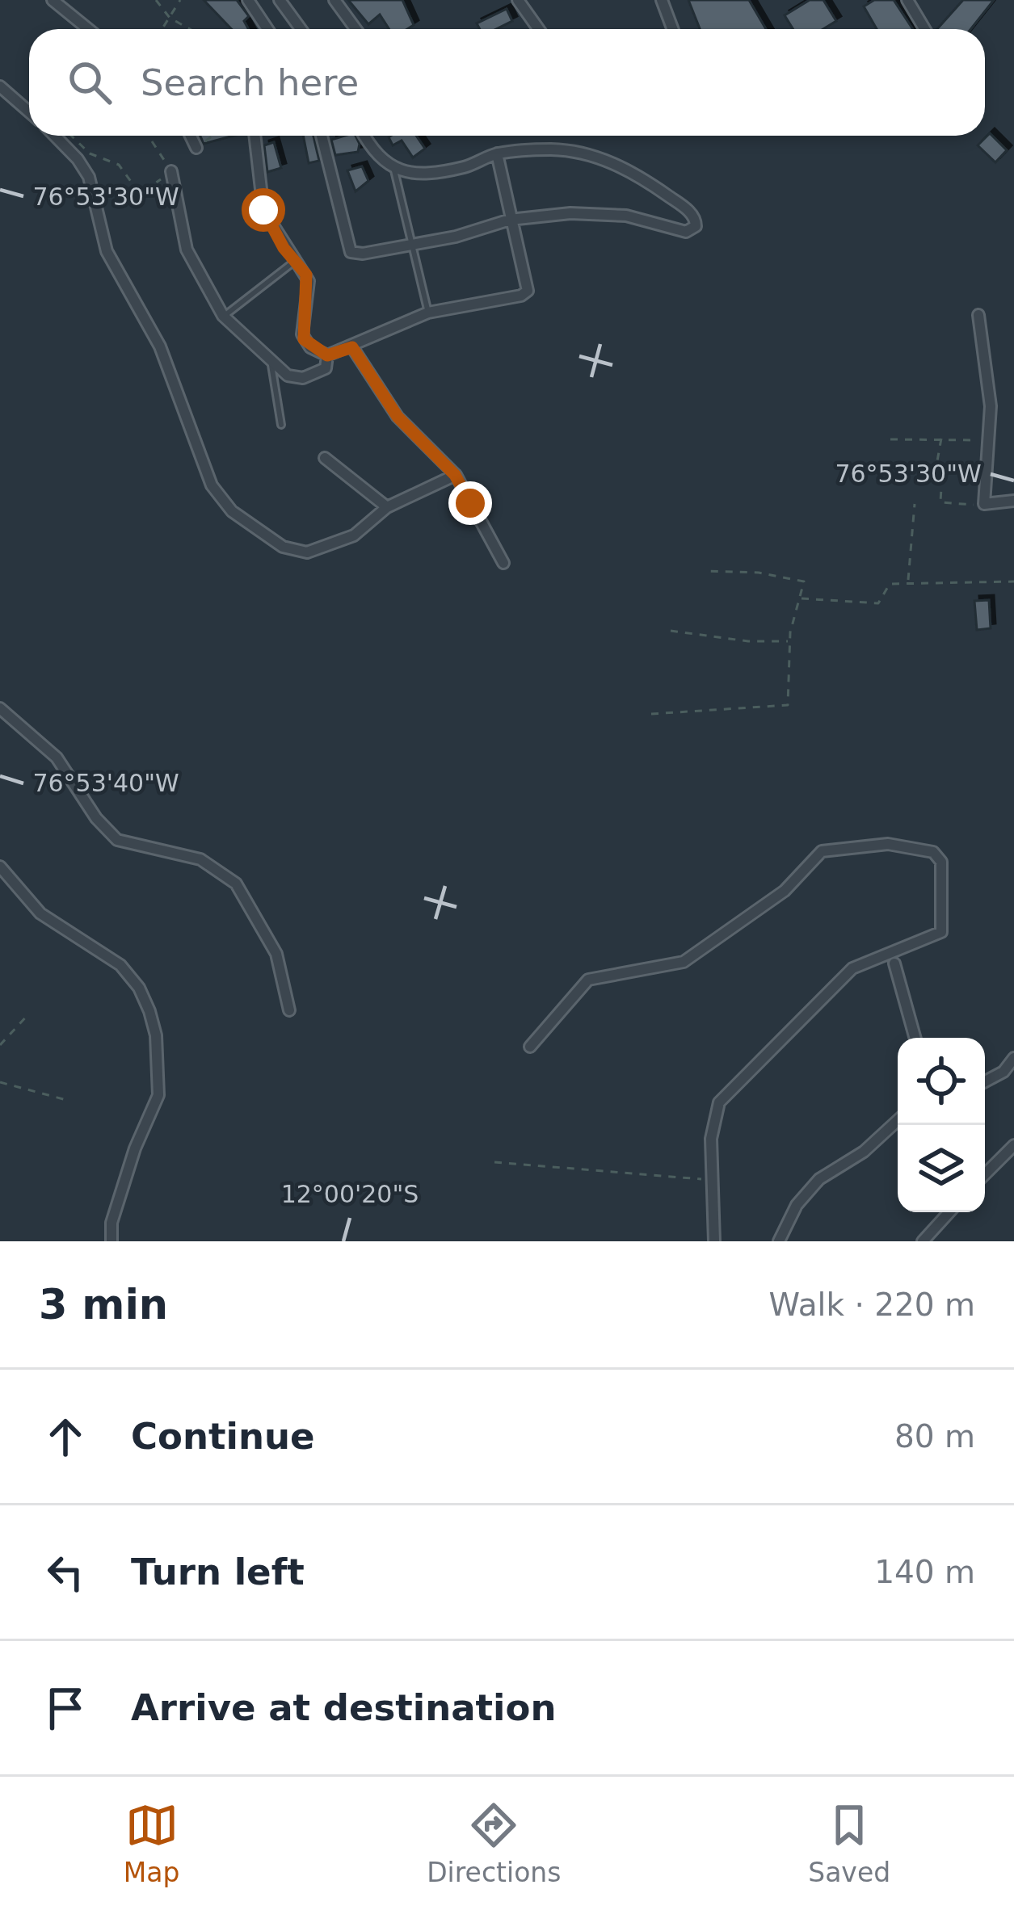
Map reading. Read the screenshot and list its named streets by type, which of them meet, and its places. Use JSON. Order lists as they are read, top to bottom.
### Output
{
  "page": {
    "search": "Search here",
    "heading": ["3 min", "Walk · 220 m"],
    "list": [
      ["Continue", "80 m"],
      ["Turn left", "140 m"],
      "Arrive at destination"
    ],
    "nav": ["Map", "Directions", "Saved"]
  },
  "coordinates": ["76°53'30\"W", "76°53'40\"W", "12°00'20\"S"]
}
